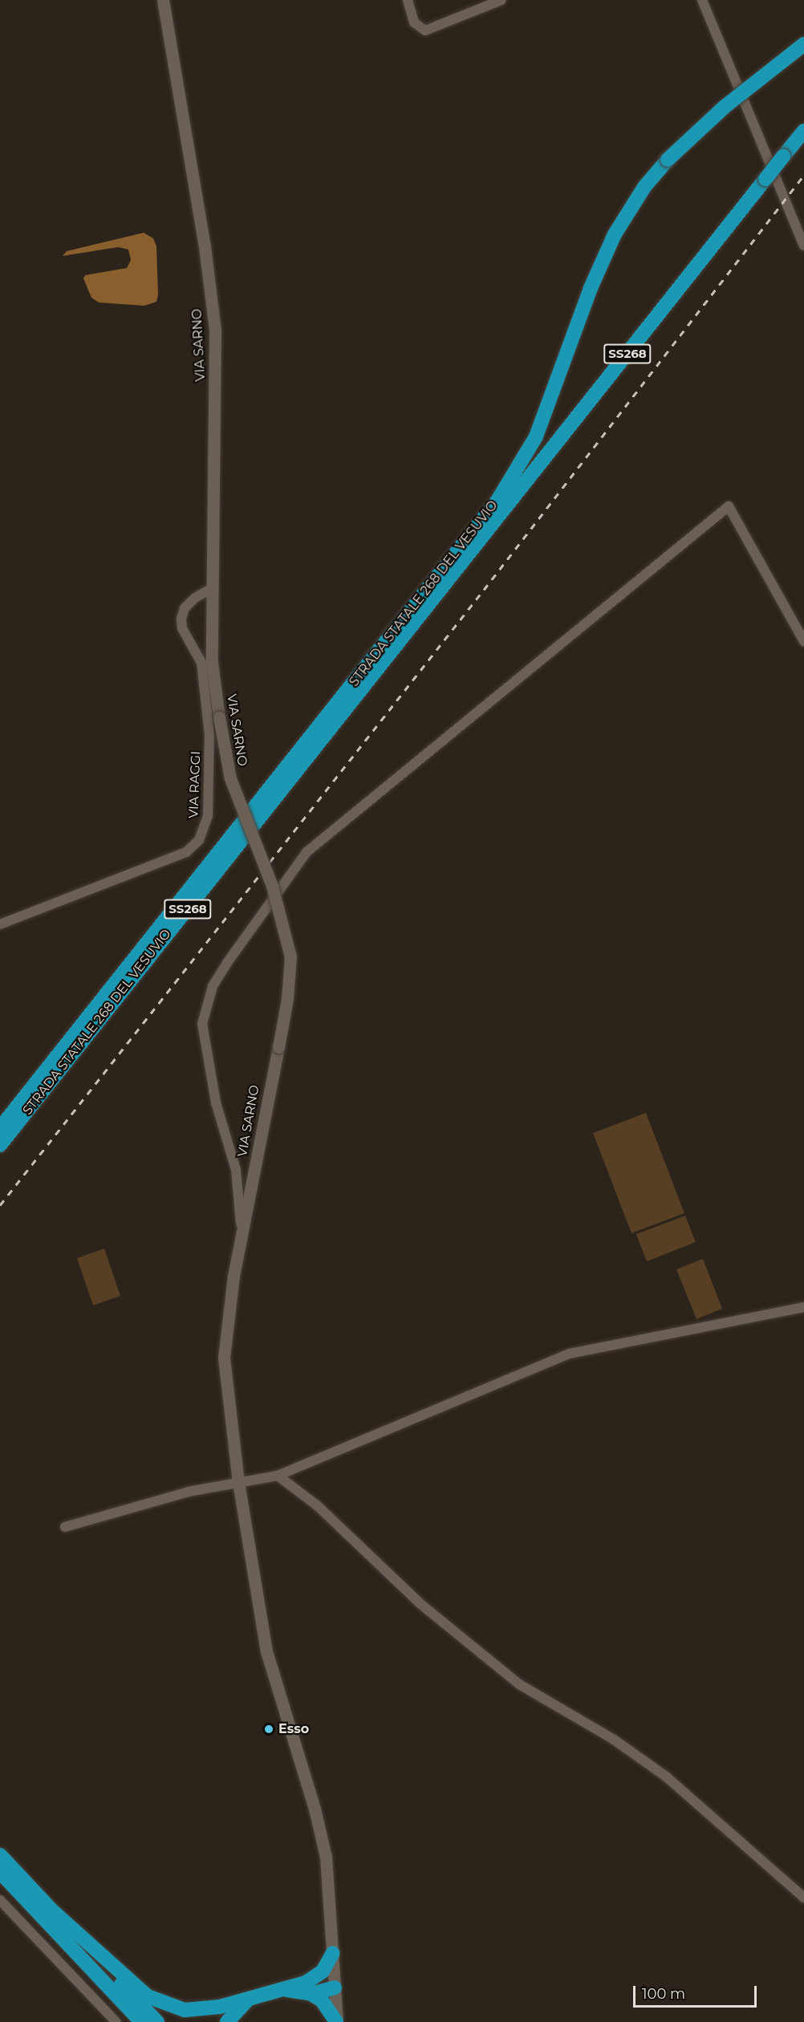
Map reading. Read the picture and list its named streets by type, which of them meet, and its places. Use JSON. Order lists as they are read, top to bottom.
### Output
{
  "streets": {
    "highway": ["SS268", "STRADA STATALE 268 DEL VESUVIO"],
    "street": ["VIA SARNO", "VIA RAGGI"]
  },
  "crossings": [
    ["VIA SARNO", "VIA RAGGI"]
  ],
  "places": ["Esso"],
  "scale_bar": "100 m"
}
